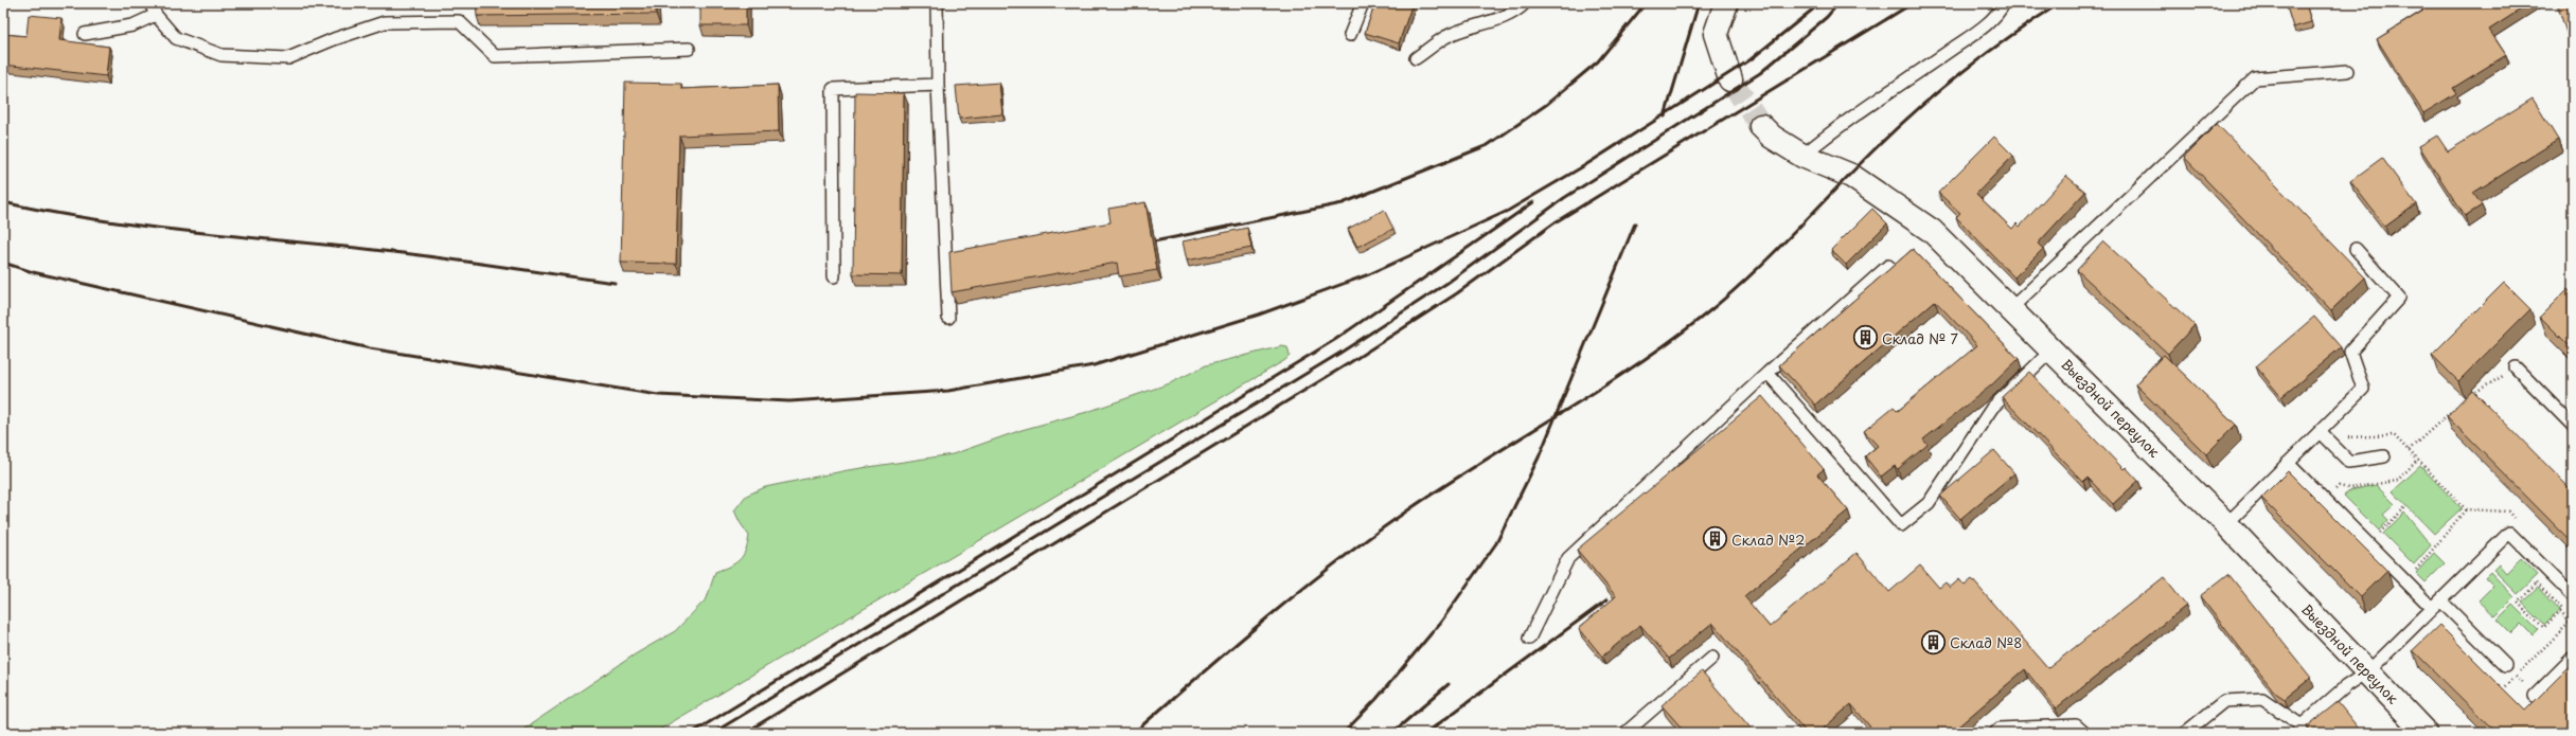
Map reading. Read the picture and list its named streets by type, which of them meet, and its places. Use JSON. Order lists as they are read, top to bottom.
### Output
{
  "streets": {
    "street": ["Выездной переулок"]
  },
  "places": {
    "building": ["Склад № 7", "Склад №2", "Склад №8"]
  }
}
